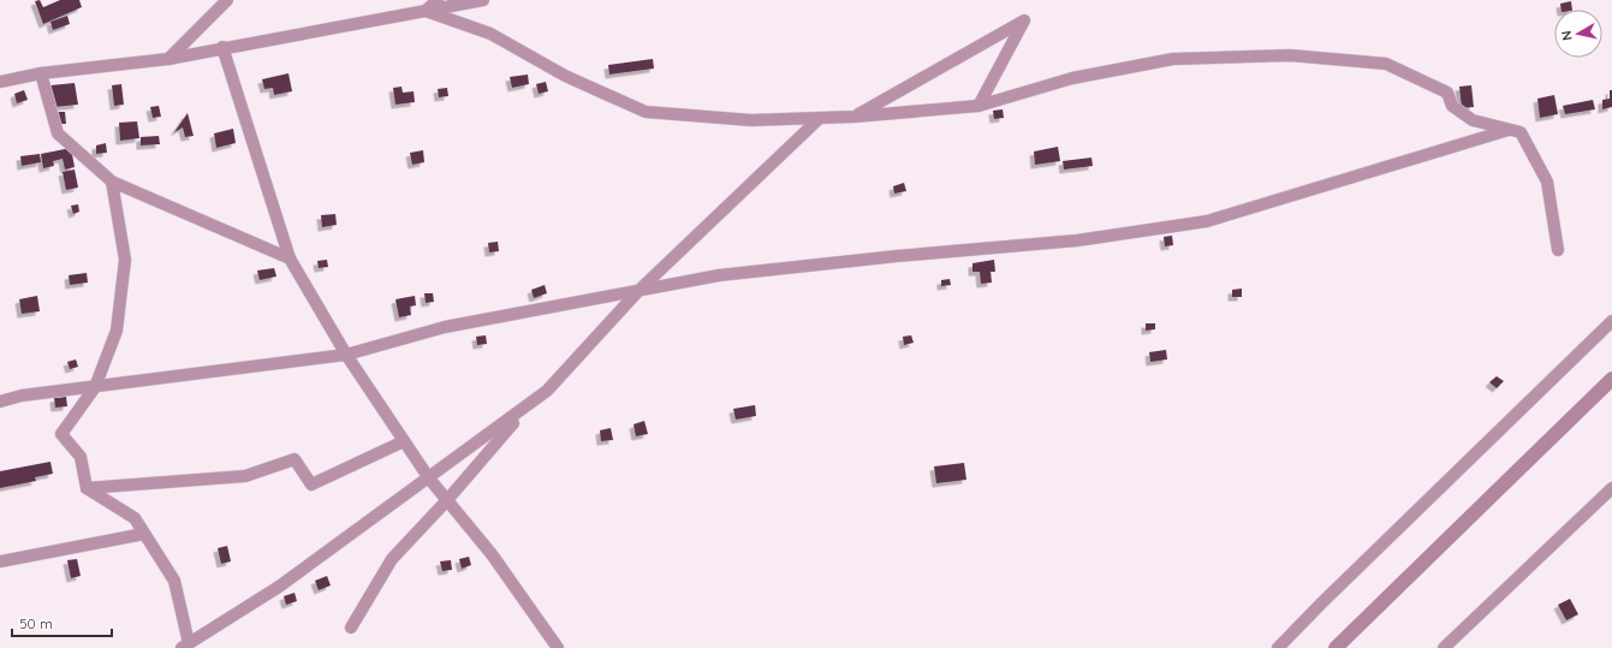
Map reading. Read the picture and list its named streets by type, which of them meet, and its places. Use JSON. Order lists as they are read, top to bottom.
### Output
{
  "scale_bar": "50 m",
  "north": "left"
}
